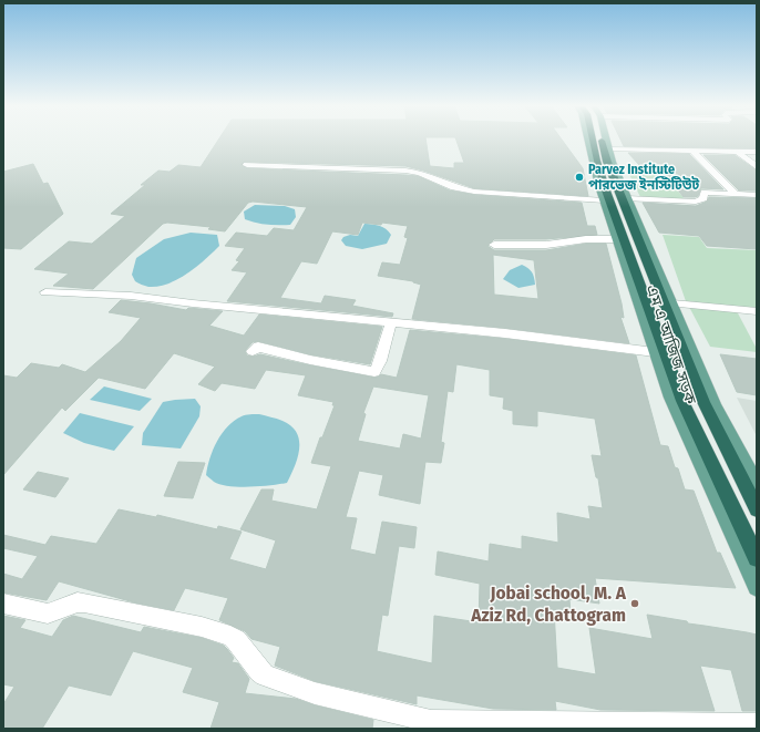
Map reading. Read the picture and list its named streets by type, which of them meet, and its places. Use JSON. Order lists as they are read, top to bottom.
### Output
{
  "streets": {
    "main road": ["এম এ আজিজ সড়ক"]
  },
  "places": ["Parvez Institute পারভেজ ইনস্টিটিউট", "Jobai school, M. A Aziz Rd, Chattogram"]
}
